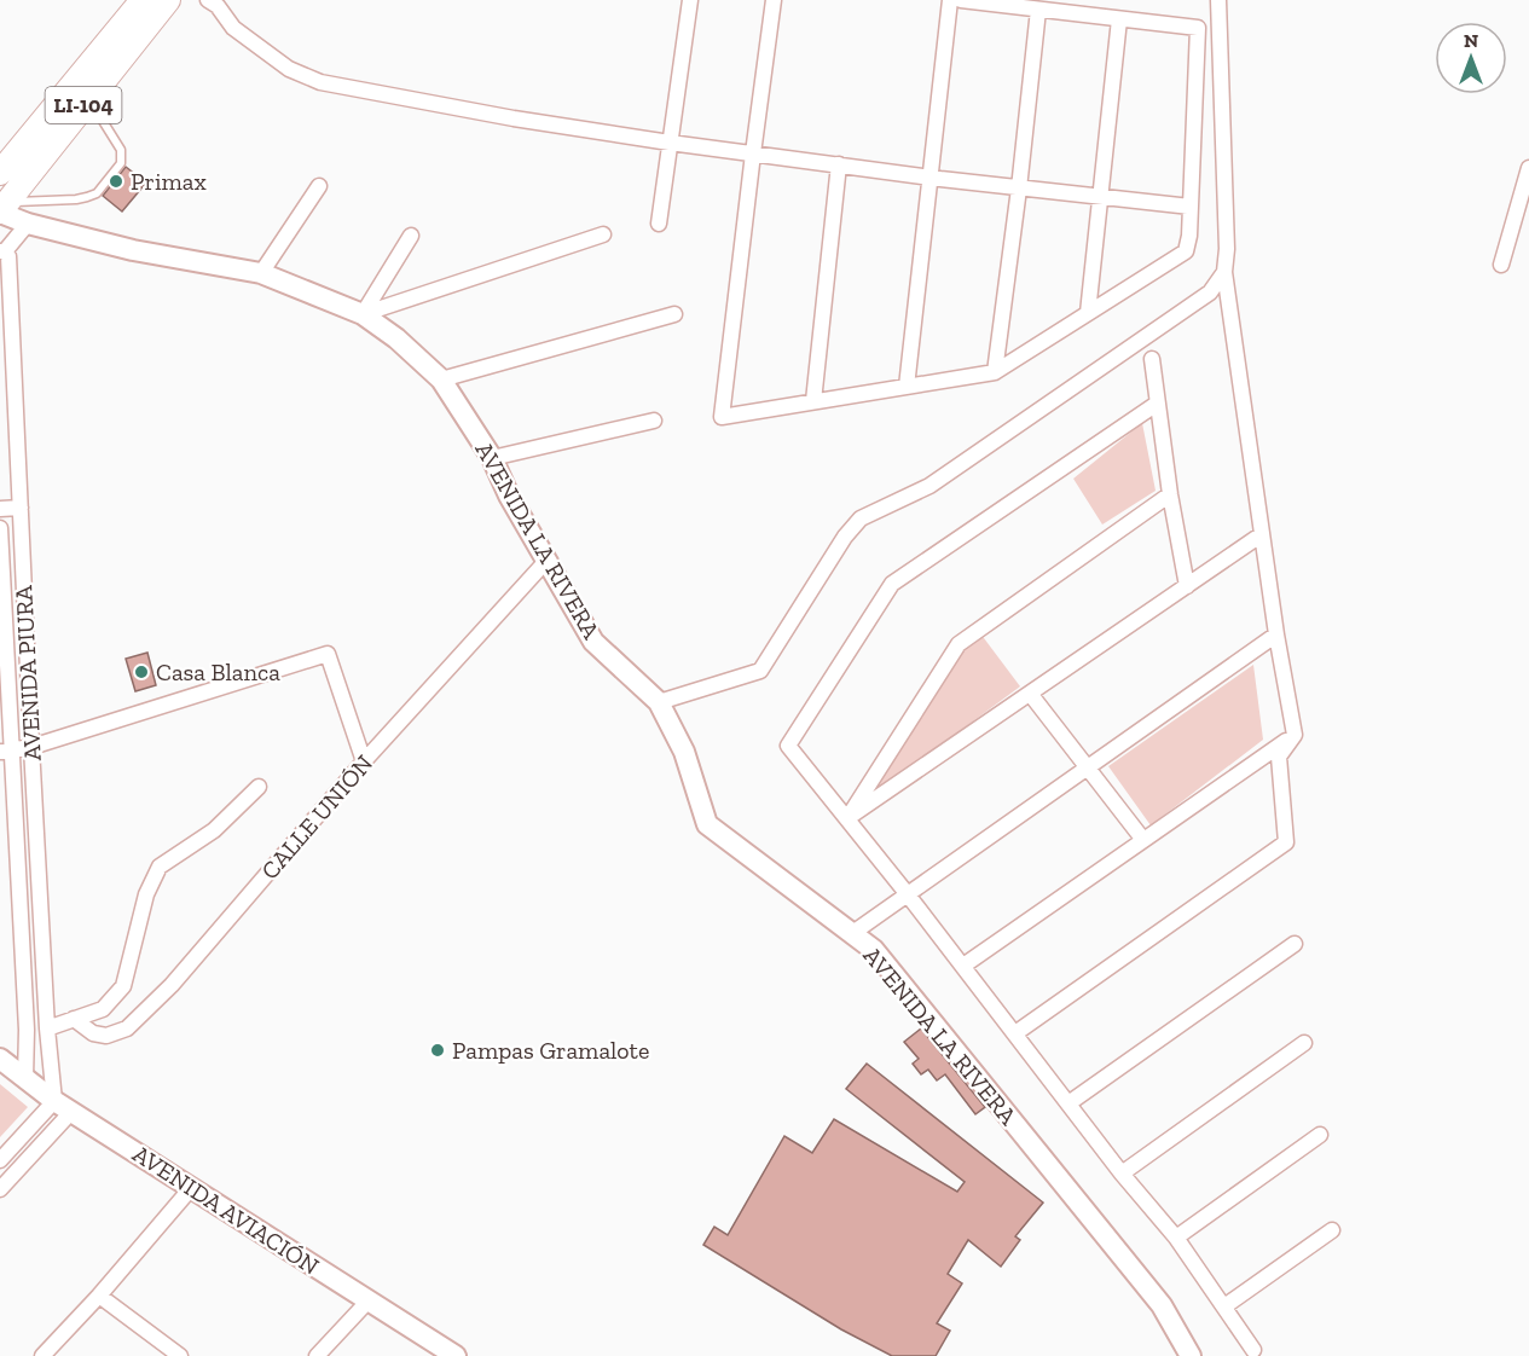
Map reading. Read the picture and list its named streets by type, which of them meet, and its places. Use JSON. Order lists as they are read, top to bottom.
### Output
{
  "streets": {
    "main road": ["LI-104"],
    "street": [
      "AVENIDA LA RIVERA",
      "AVENIDA PIURA",
      "CALLE UNIÓN",
      "AVENIDA AVIACIÓN"
    ]
  },
  "crossings": [
    ["LI-104", "AVENIDA LA RIVERA"],
    ["AVENIDA LA RIVERA", "CALLE UNIÓN"],
    ["AVENIDA PIURA", "AVENIDA AVIACIÓN"]
  ],
  "places": ["Primax", "Casa Blanca", "Pampas Gramalote"],
  "north": "top"
}
